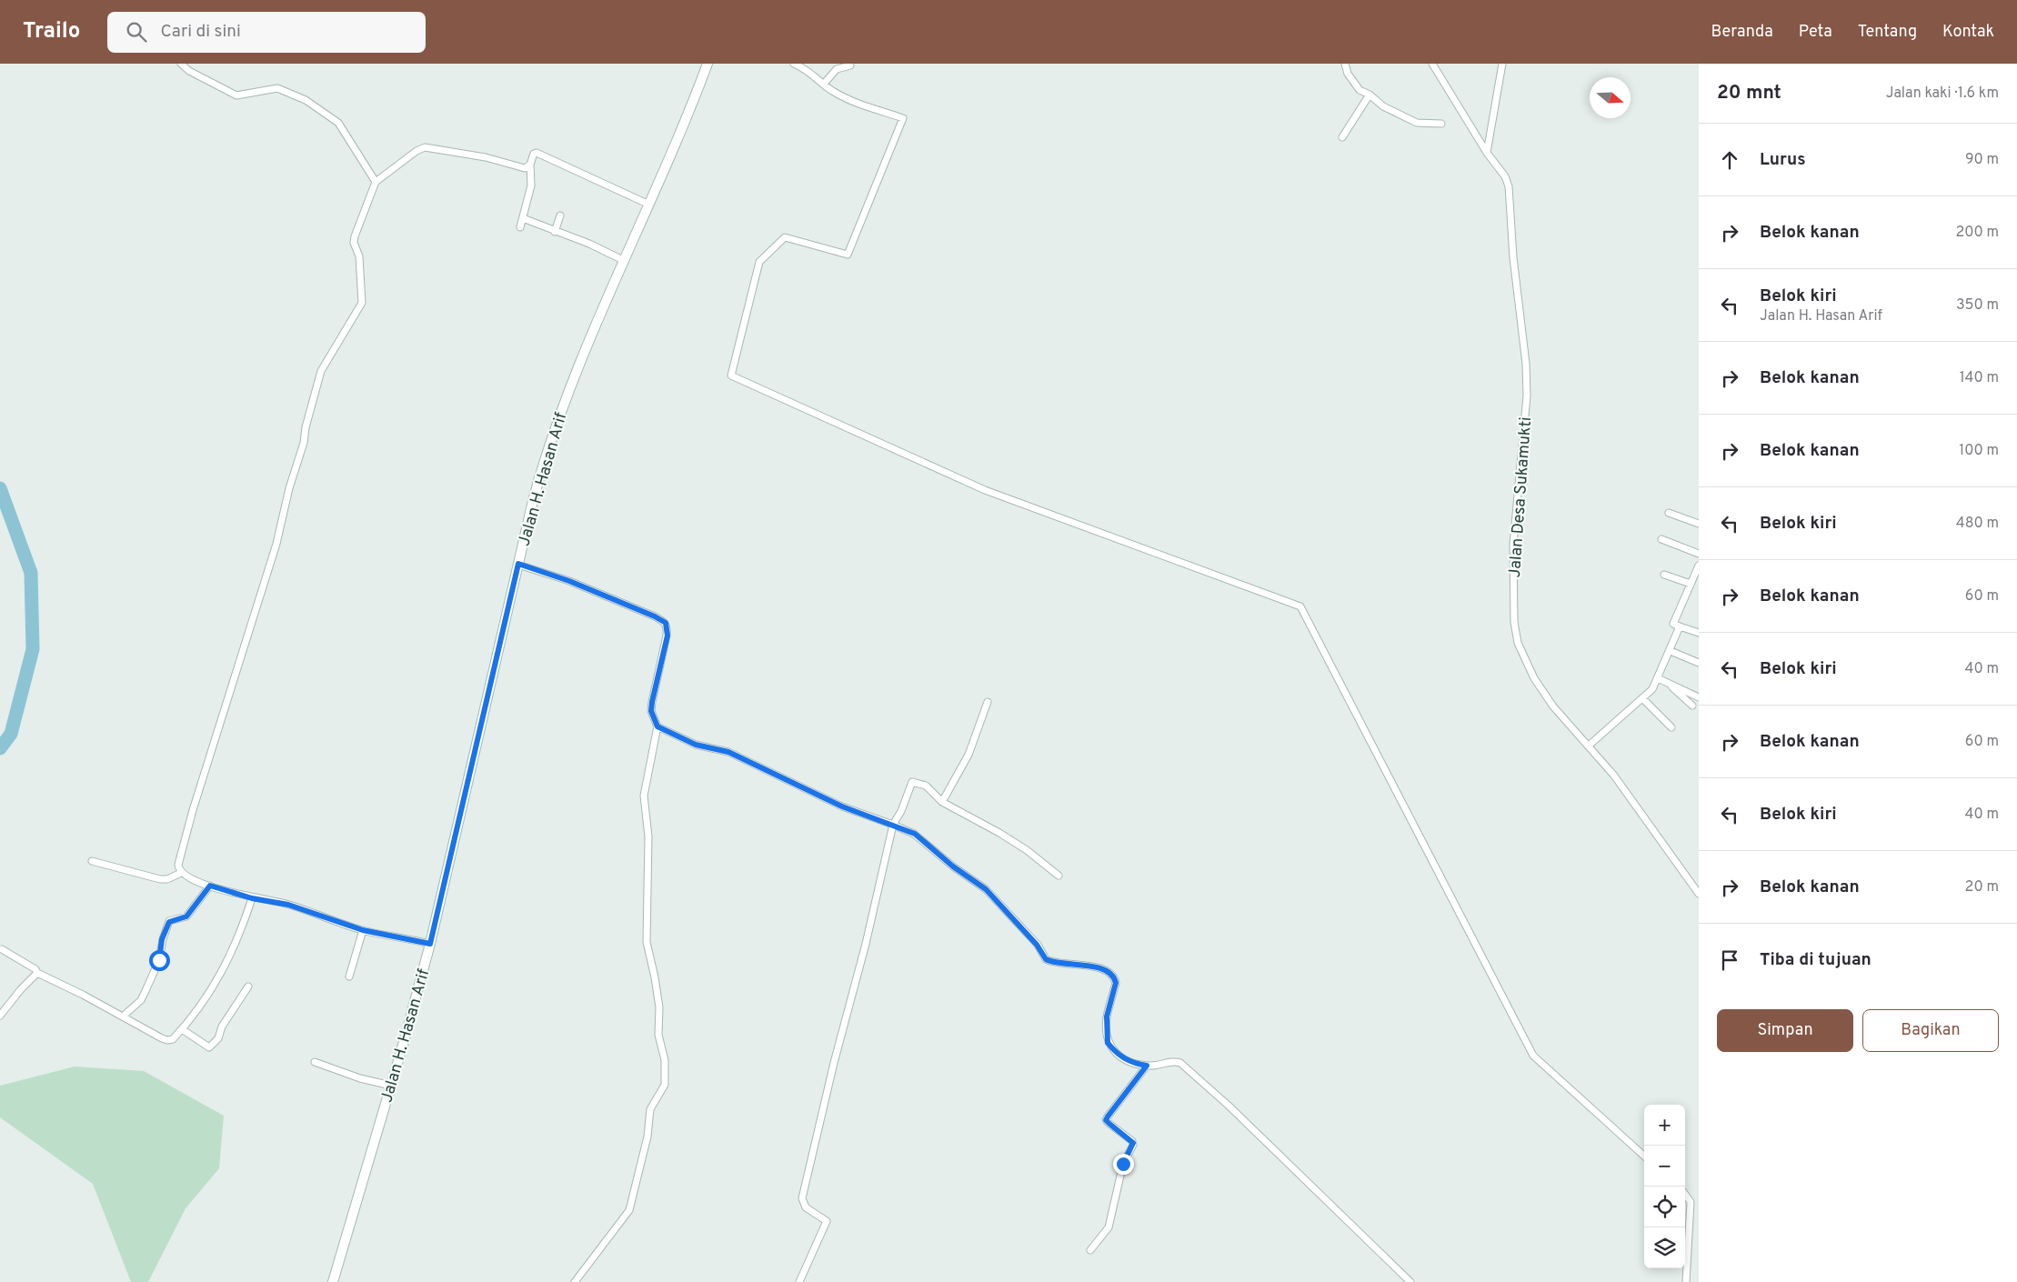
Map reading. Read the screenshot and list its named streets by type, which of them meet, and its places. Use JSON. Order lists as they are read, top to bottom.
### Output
{
  "streets": {
    "main road": ["Jalan H. Hasan Arif"],
    "street": ["Jalan Desa Sukamukti"]
  },
  "north": "right",
  "page": {
    "header": "Trailo",
    "search": "Cari di sini",
    "nav": [
      "Beranda",
      "Peta",
      "Tentang",
      "Kontak"
    ],
    "heading": ["20 mnt", "Jalan kaki · 1.6 km"],
    "list": [
      ["Lurus", "90 m"],
      ["Belok kanan", "200 m"],
      ["Belok kiri", "Jalan H. Hasan Arif", "350 m"],
      ["Belok kanan", "140 m"],
      ["Belok kanan", "100 m"],
      ["Belok kiri", "480 m"],
      ["Belok kanan", "60 m"],
      ["Belok kiri", "40 m"],
      ["Belok kanan", "60 m"],
      ["Belok kiri", "40 m"],
      ["Belok kanan", "20 m"],
      "Tiba di tujuan"
    ],
    "buttons": ["Simpan", "Bagikan"],
    "map_buttons": ["+", "−"]
  }
}
